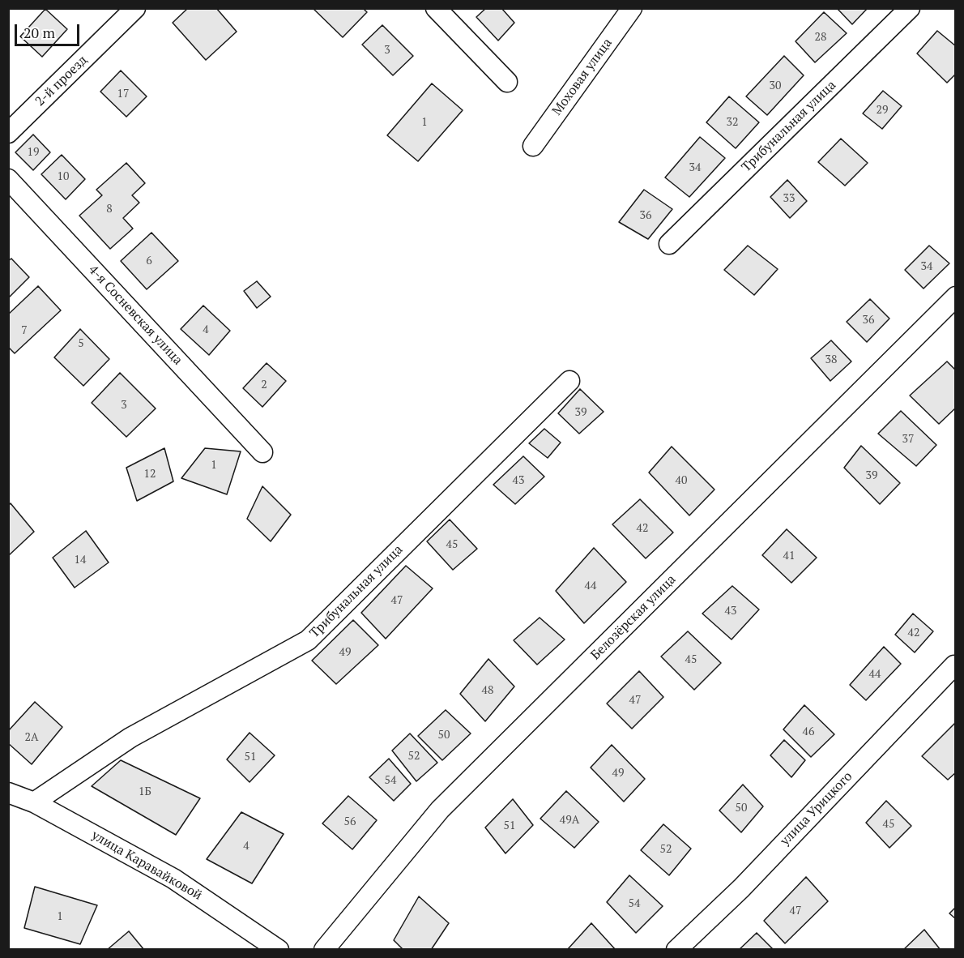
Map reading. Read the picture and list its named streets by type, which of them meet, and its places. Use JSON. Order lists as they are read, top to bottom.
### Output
{
  "streets": {
    "street": [
      "Моховая улица",
      "2-й проезд",
      "Трибунальная улица",
      "4-я Сосневская улица",
      "Белозёрская улица",
      "улица Урицкого",
      "улица Каравайковой"
    ]
  },
  "crossings": [
    ["Трибунальная улица", "улица Каравайковой"]
  ],
  "house_numbers": [
    "28",
    "3",
    "30",
    "17",
    "29",
    "1",
    "32",
    "19",
    "34",
    "10",
    "33",
    "8",
    "36",
    "6",
    "34",
    "36",
    "4",
    "7",
    "5",
    "38",
    "2",
    "3",
    "39",
    "37",
    "1",
    "12",
    "39",
    "43",
    "40",
    "42",
    "45",
    "41",
    "14",
    "44",
    "47",
    "43",
    "42",
    "49",
    "45",
    "44",
    "48",
    "47",
    "46",
    "50",
    "2А",
    "52",
    "51",
    "49",
    "54",
    "1Б",
    "50",
    "49А",
    "56",
    "45",
    "51",
    "4",
    "52",
    "54",
    "47",
    "1"
  ],
  "scale_bar": "20 m"
}
